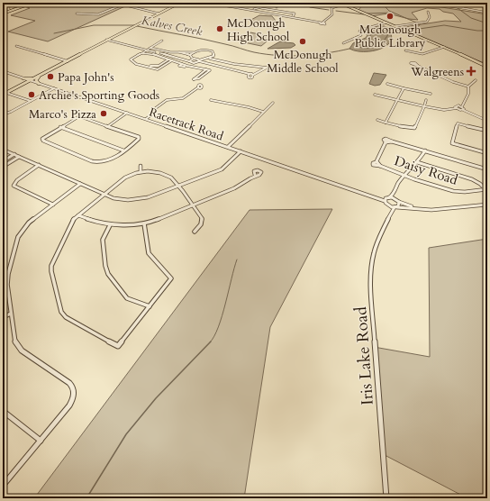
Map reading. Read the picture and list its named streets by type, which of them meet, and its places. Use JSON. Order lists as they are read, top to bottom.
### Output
{
  "streets": {
    "street": ["Racetrack Road", "Daisy Road", "Iris Lake Road"]
  },
  "crossings": [
    ["Racetrack Road", "Iris Lake Road"]
  ],
  "water": ["Kalves Creek"],
  "places": {
    "other": [
      "Mcdonough Public Library",
      "McDonugh High School",
      "McDonugh Middle School",
      "Papa John's",
      "Archie's Sporting Goods",
      "Marco's Pizza"
    ],
    "health": ["Walgreens"]
  }
}
